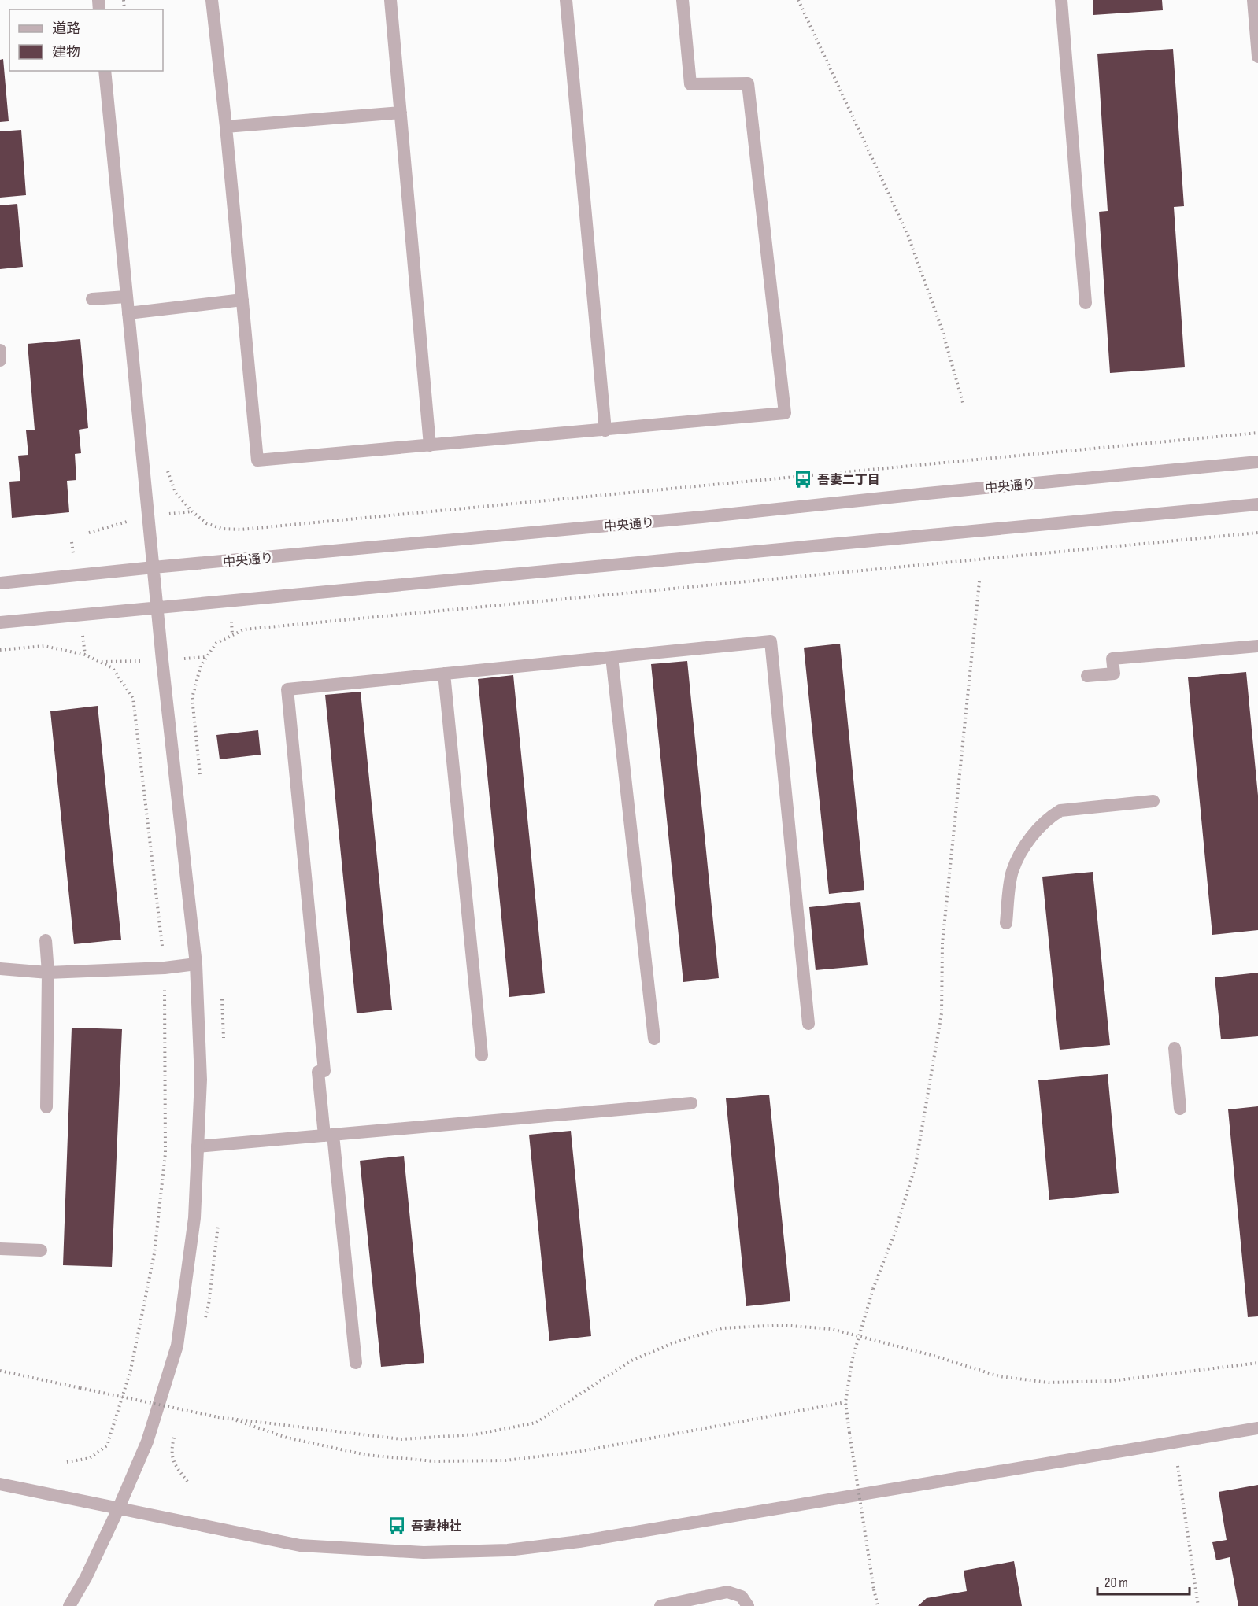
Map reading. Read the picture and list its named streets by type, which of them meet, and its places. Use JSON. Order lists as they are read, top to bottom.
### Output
{
  "streets": {
    "street": ["中央通り"]
  },
  "places": {
    "bus stop": ["吾妻二丁目", "吾妻神社"]
  },
  "legend": ["道路", "建物"],
  "scale_bar": "20 m"
}
